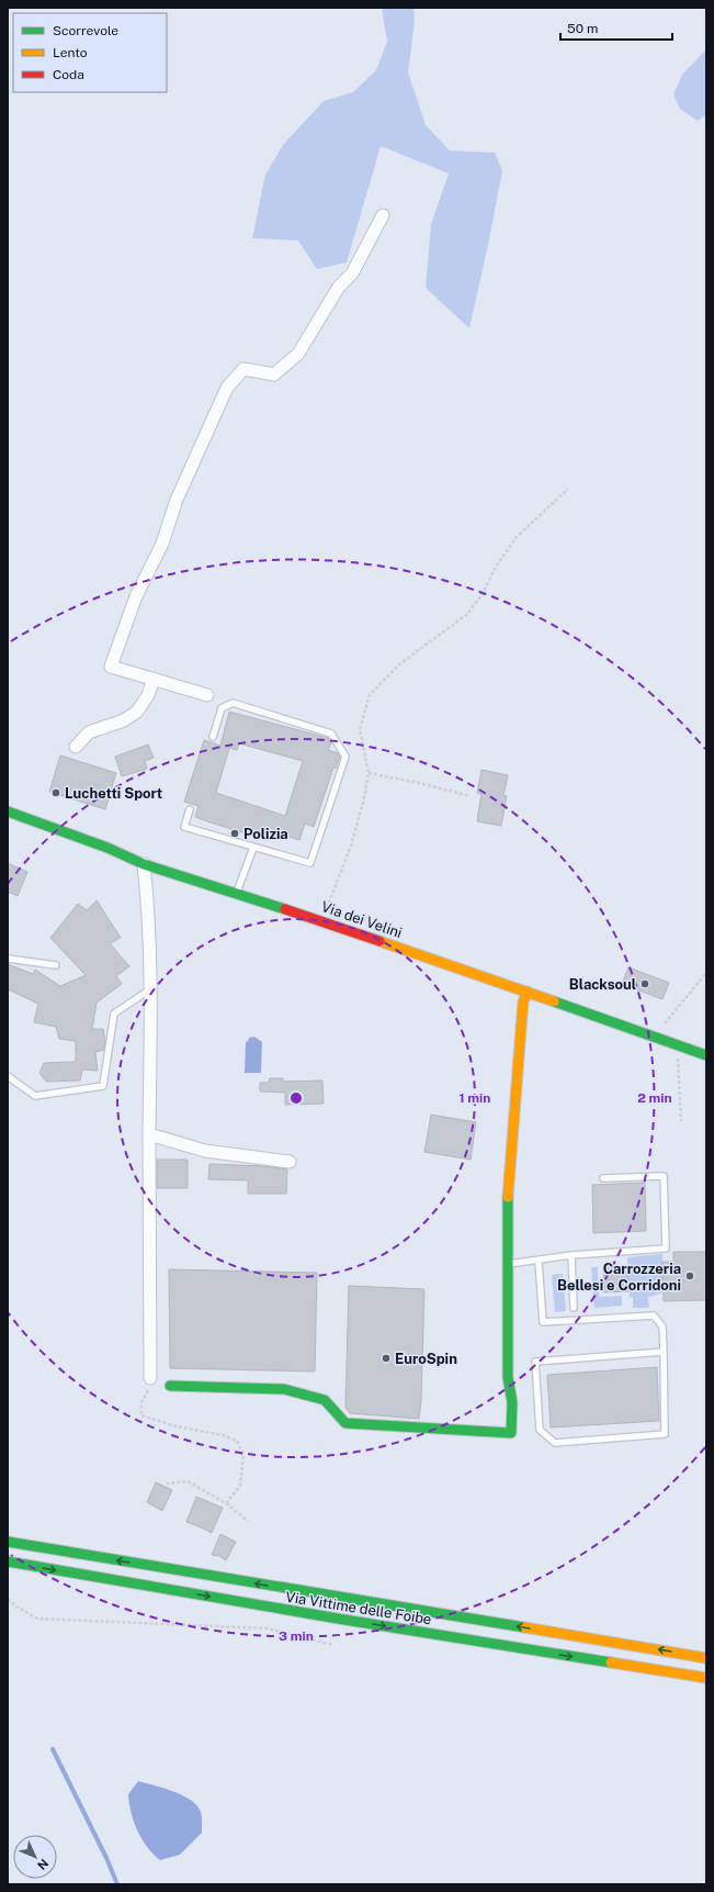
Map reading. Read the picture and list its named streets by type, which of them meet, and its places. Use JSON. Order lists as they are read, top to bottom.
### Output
{
  "streets": {
    "street": ["Via dei Velini", "Via Vittime delle Foibe"]
  },
  "places": [
    "Luchetti Sport",
    "Polizia",
    "Blacksoul",
    "Carrozzeria Bellesi e Corridoni",
    "EuroSpin"
  ],
  "legend": ["Scorrevole", "Lento", "Coda"],
  "scale_bar": "50 m",
  "north": "bottom right",
  "rings": ["1 min", "2 min", "3 min"]
}
